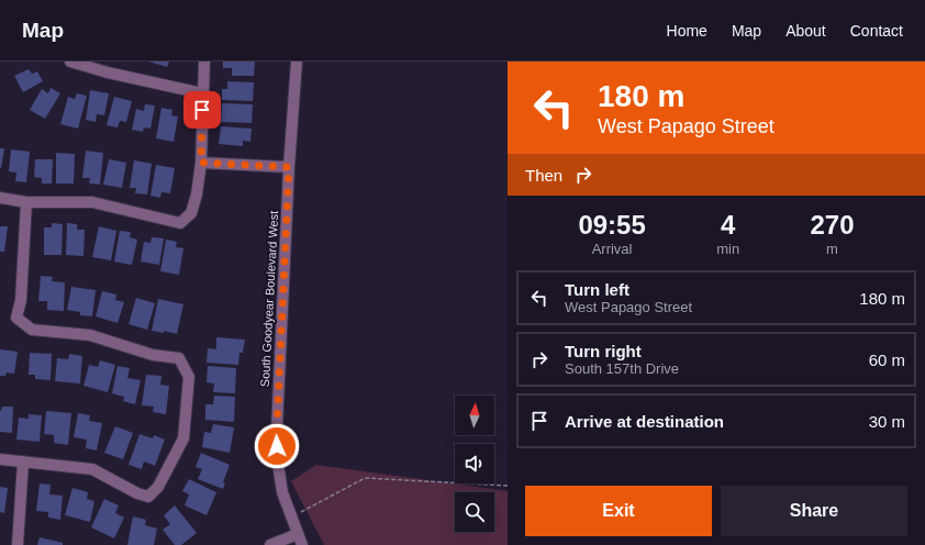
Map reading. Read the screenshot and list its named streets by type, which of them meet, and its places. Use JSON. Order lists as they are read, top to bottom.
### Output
{
  "streets": {
    "street": ["South Goodyear Boulevard West"]
  },
  "north": "top",
  "page": {
    "header": "Map",
    "nav": [
      "Home",
      "Map",
      "About",
      "Contact"
    ],
    "turn": ["180 m", "West Papago Street"],
    "then": "Then",
    "eta": [
      "09:55",
      "Arrival",
      "4",
      "min",
      "270",
      "m"
    ],
    "list": [
      {
        "name": "Turn left",
        "note": "West Papago Street",
        "value": "180 m"
      },
      {
        "name": "Turn right",
        "note": "South 157th Drive",
        "value": "60 m"
      },
      {
        "name": "Arrive at destination",
        "value": "30 m"
      }
    ],
    "buttons": ["Exit", "Share"]
  }
}
